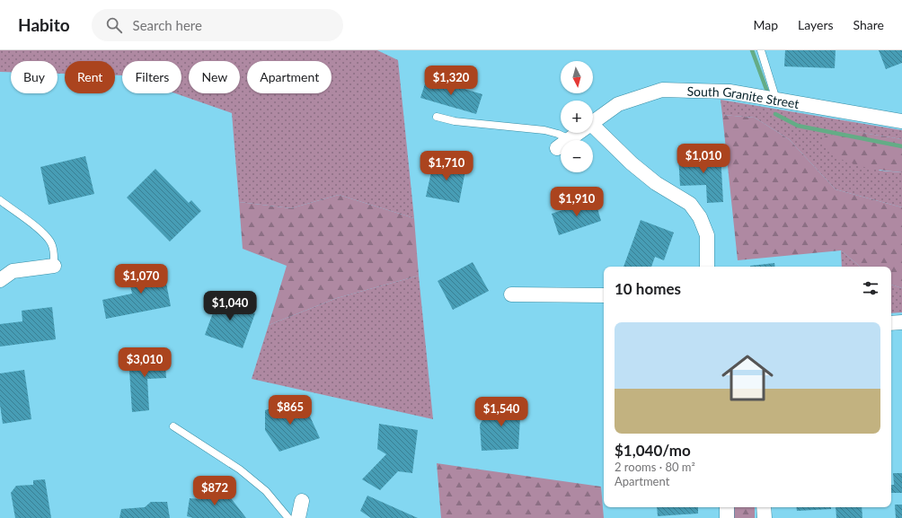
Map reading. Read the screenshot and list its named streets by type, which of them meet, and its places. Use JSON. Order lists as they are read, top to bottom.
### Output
{
  "streets": {
    "street": ["South Granite Street"]
  },
  "north": "bottom",
  "page": {
    "header": "Habito",
    "search": "Search here",
    "nav": ["Map", "Layers", "Share"],
    "map_buttons": ["+", "−"],
    "chip": [
      "Buy",
      "Rent",
      "Filters",
      "New",
      "Apartment"
    ],
    "price": [
      "$1,320",
      "$1,010",
      "$1,710",
      "$1,910",
      "$1,070",
      "$1,040",
      "$3,010",
      "$865",
      "$1,540",
      "$872"
    ],
    "heading": "10 homes",
    "list": [
      {
        "name": "$1,040/mo",
        "note": "2 rooms · 80 m² · Apartment"
      }
    ]
  }
}
